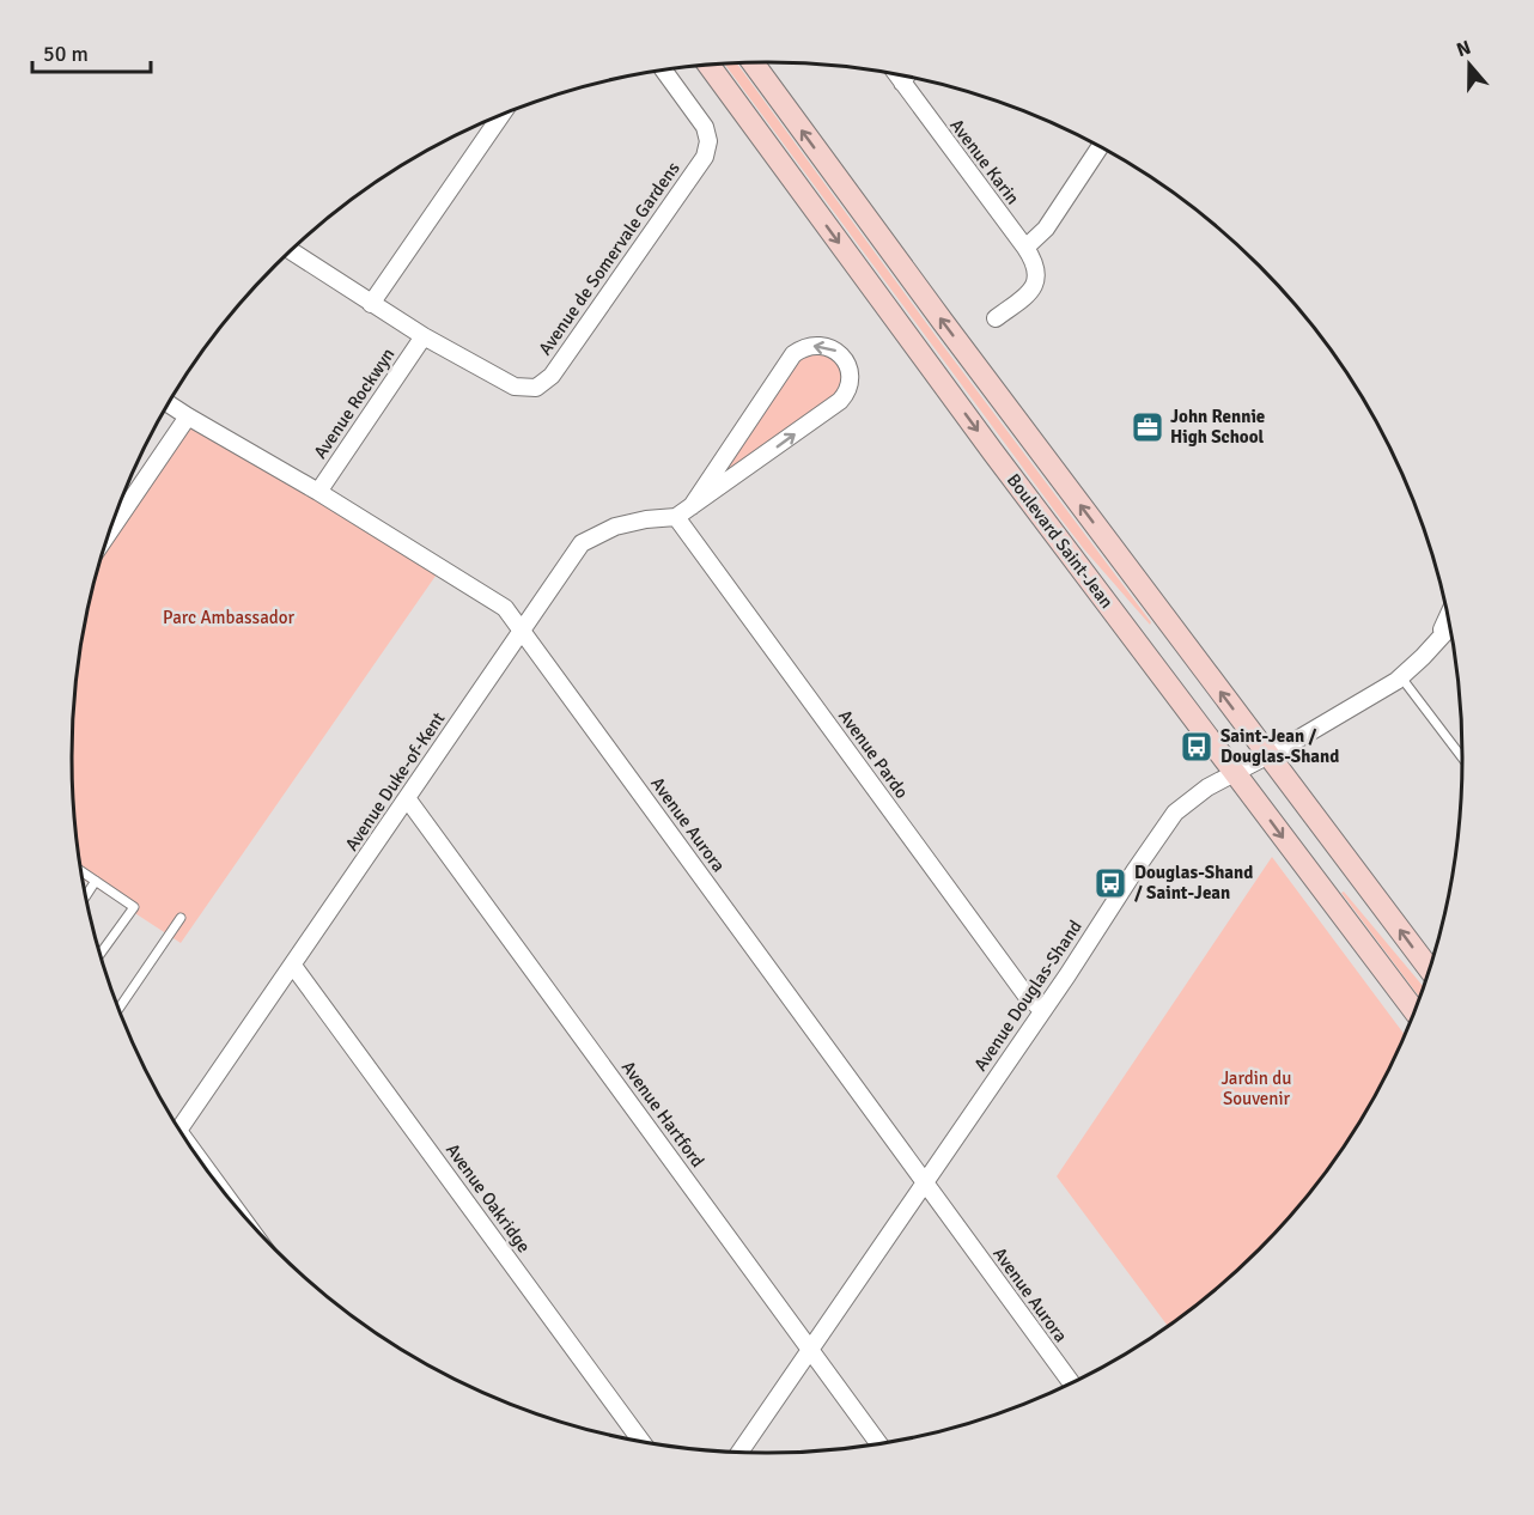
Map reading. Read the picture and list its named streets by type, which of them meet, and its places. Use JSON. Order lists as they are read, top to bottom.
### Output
{
  "streets": {
    "main road": ["Boulevard Saint-Jean"],
    "street": [
      "Avenue Karin",
      "Avenue de Somervale Gardens",
      "Avenue Rockwyn",
      "Avenue Pardo",
      "Avenue Duke-of-Kent",
      "Avenue Aurora",
      "Avenue Douglas-Shand",
      "Avenue Hartford",
      "Avenue Oakridge"
    ]
  },
  "crossings": [
    ["Avenue de Somervale Gardens", "Avenue Rockwyn"],
    ["Avenue Rockwyn", "Avenue Aurora"],
    ["Boulevard Saint-Jean", "Avenue Douglas-Shand"],
    ["Avenue Pardo", "Avenue Duke-of-Kent"],
    ["Avenue Pardo", "Avenue Douglas-Shand"],
    ["Avenue Duke-of-Kent", "Avenue Aurora"],
    ["Avenue Duke-of-Kent", "Avenue Hartford"],
    ["Avenue Duke-of-Kent", "Avenue Oakridge"],
    ["Avenue Aurora", "Avenue Douglas-Shand"],
    ["Avenue Douglas-Shand", "Avenue Hartford"]
  ],
  "parks": ["Parc Ambassador", "Jardin du Souvenir"],
  "places": {
    "office": ["John Rennie High School"],
    "bus stop": ["Saint-Jean / Douglas-Shand", "Douglas-Shand / Saint-Jean"]
  },
  "scale_bar": "50 m",
  "north": "top"
}
